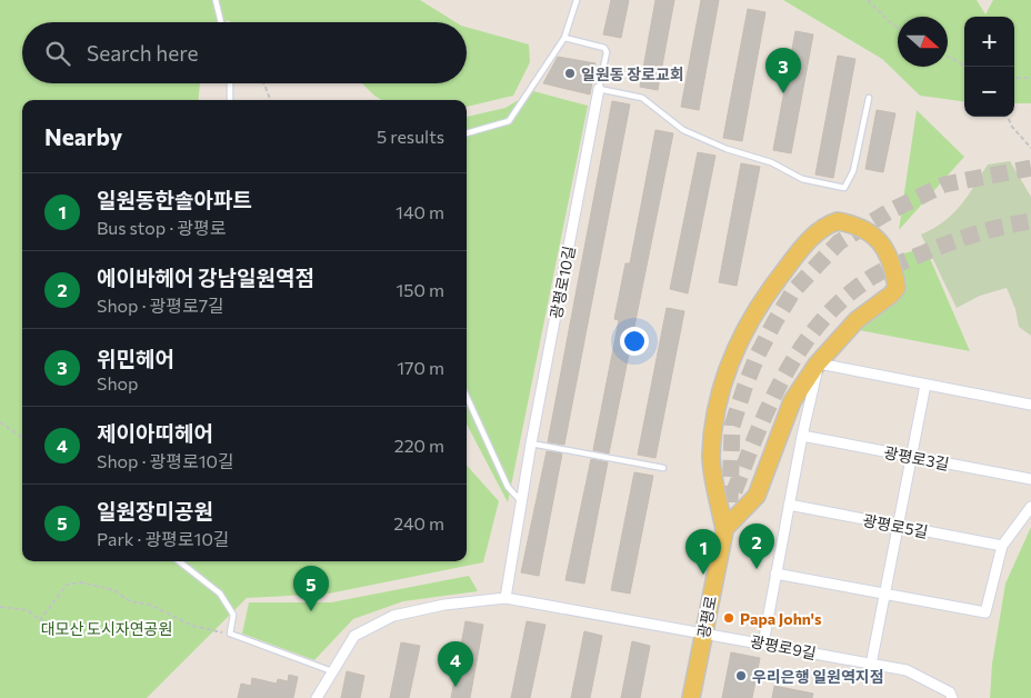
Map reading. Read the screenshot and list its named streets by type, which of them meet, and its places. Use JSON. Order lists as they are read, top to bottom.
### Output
{
  "streets": {
    "main road": ["광평로"],
    "street": [
      "광평로10길",
      "광평로3길",
      "광평로5길",
      "광평로9길"
    ]
  },
  "crossings": [
    ["광평로", "광평로9길"]
  ],
  "parks": ["대모산 도시자연공원"],
  "places": ["일원동 장로교회", "Papa John's", "우리은행 일원역지점"],
  "north": "right",
  "page": {
    "map_buttons": ["+", "−"],
    "search": "Search here",
    "pins": [
      "3",
      "2",
      "1",
      "5",
      "4"
    ],
    "heading": ["Nearby", "5 results"],
    "list": [
      {
        "mark": "1",
        "name": "일원동한솔아파트",
        "note": "Bus stop · 광평로",
        "value": "140 m"
      },
      {
        "mark": "2",
        "name": "에이바헤어 강남일원역점",
        "note": "Shop · 광평로7길",
        "value": "150 m"
      },
      {
        "mark": "3",
        "name": "위민헤어",
        "note": "Shop",
        "value": "170 m"
      },
      {
        "mark": "4",
        "name": "제이아띠헤어",
        "note": "Shop · 광평로10길",
        "value": "220 m"
      },
      {
        "mark": "5",
        "name": "일원장미공원",
        "note": "Park · 광평로10길",
        "value": "240 m"
      }
    ]
  }
}
